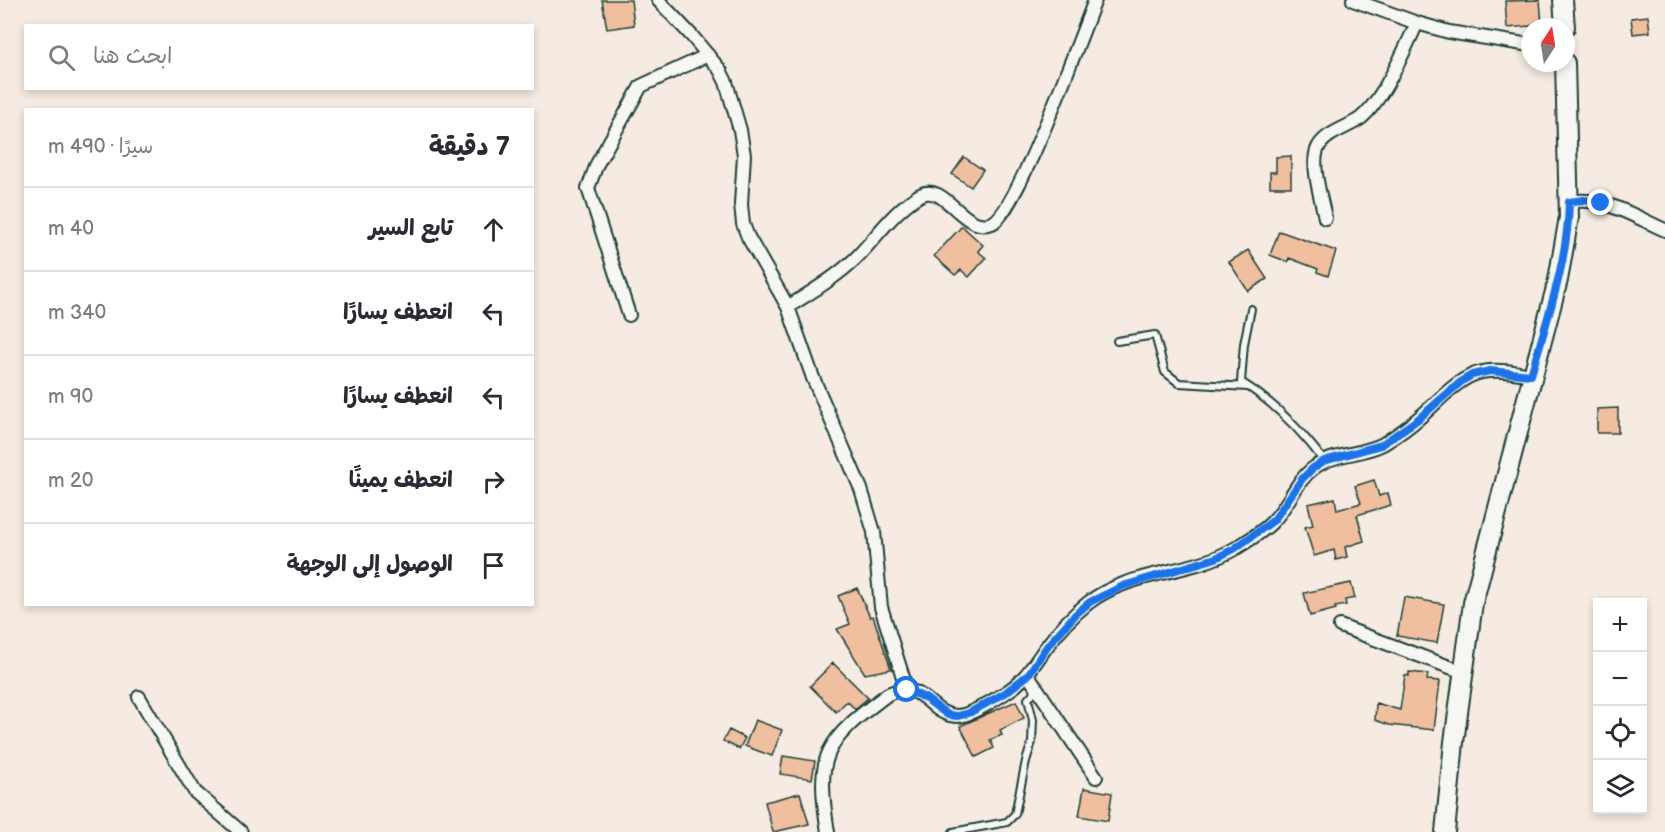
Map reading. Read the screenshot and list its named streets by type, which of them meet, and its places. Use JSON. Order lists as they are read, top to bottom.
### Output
{
  "north": "top",
  "page": {
    "search": "ابحث هنا",
    "heading": ["7 دقيقة", "سيرًا · 490 m"],
    "list": [
      ["تابع السير", "40 m"],
      ["انعطف يسارًا", "340 m"],
      ["انعطف يسارًا", "90 m"],
      ["انعطف يمينًا", "20 m"],
      "الوصول إلى الوجهة"
    ],
    "map_buttons": ["+", "−"]
  }
}
